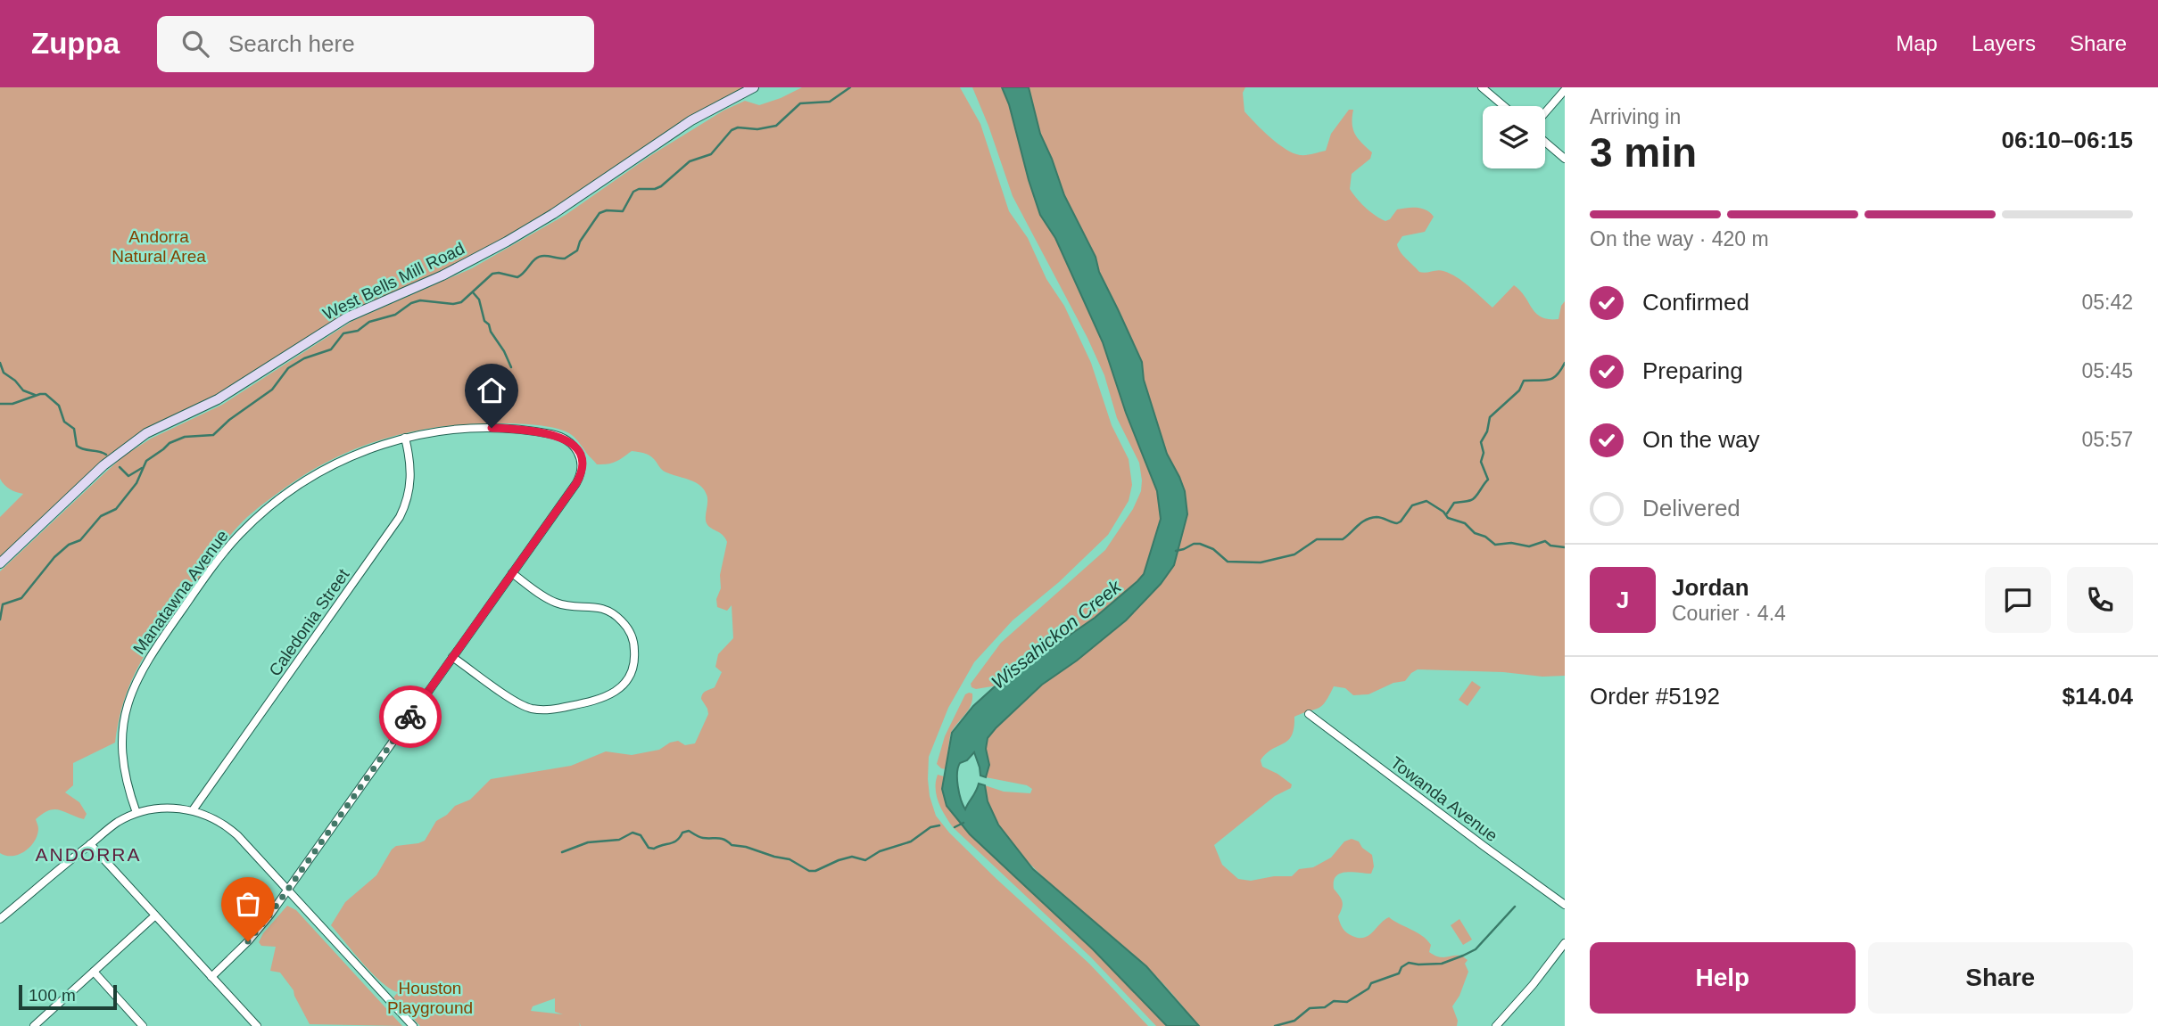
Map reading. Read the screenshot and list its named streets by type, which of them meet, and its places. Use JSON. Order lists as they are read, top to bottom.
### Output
{
  "streets": {
    "street": [
      "West Bells Mill Road",
      "Manatawna Avenue",
      "Caledonia Street",
      "Towanda Avenue"
    ]
  },
  "crossings": [
    ["Manatawna Avenue", "Caledonia Street"]
  ],
  "districts": ["ANDORRA"],
  "water": ["Wissahickon Creek"],
  "parks": ["Andorra Natural Area", "Houston Playground"],
  "scale_bar": "100 m",
  "page": {
    "header": "Zuppa",
    "search": "Search here",
    "nav": ["Map", "Layers", "Share"],
    "heading": ["3 min", "Arriving in", "06:10–06:15"],
    "panel": [
      "Jordan",
      "Courier · 4.4",
      "Order #5192",
      "$14.04"
    ],
    "bar": "On the way · 420 m",
    "list": [
      ["Confirmed", "05:42"],
      ["Preparing", "05:45"],
      ["On the way", "05:57"],
      "Delivered"
    ],
    "round": "J",
    "buttons": ["Help", "Share"],
    "scale": "100 m"
  }
}
